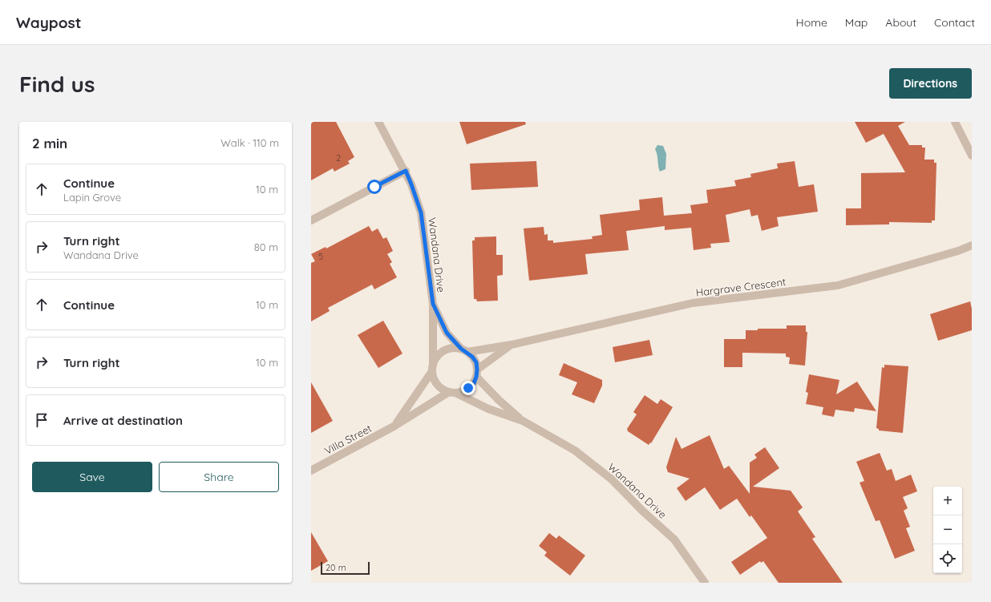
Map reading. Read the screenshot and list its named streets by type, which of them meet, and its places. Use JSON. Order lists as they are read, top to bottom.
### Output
{
  "streets": {
    "street": ["Wandana Drive", "Hargrave Crescent", "Villa Street"]
  },
  "crossings": [
    ["Wandana Drive", "Hargrave Crescent"],
    ["Wandana Drive", "Villa Street"],
    ["Hargrave Crescent", "Villa Street"]
  ],
  "house_numbers": ["2", "5"],
  "scale_bar": "20 m",
  "page": {
    "header": "Waypost",
    "nav": [
      "Home",
      "Map",
      "About",
      "Contact"
    ],
    "buttons": [
      "Directions",
      ["Save", "Share"]
    ],
    "title": "Find us",
    "heading": ["2 min", "Walk · 110 m"],
    "list": [
      ["Continue", "Lapin Grove", "10 m"],
      ["Turn right", "Wandana Drive", "80 m"],
      ["Continue", "10 m"],
      ["Turn right", "10 m"],
      "Arrive at destination"
    ],
    "map_buttons": ["+", "−"],
    "scale": "20 m"
  }
}
